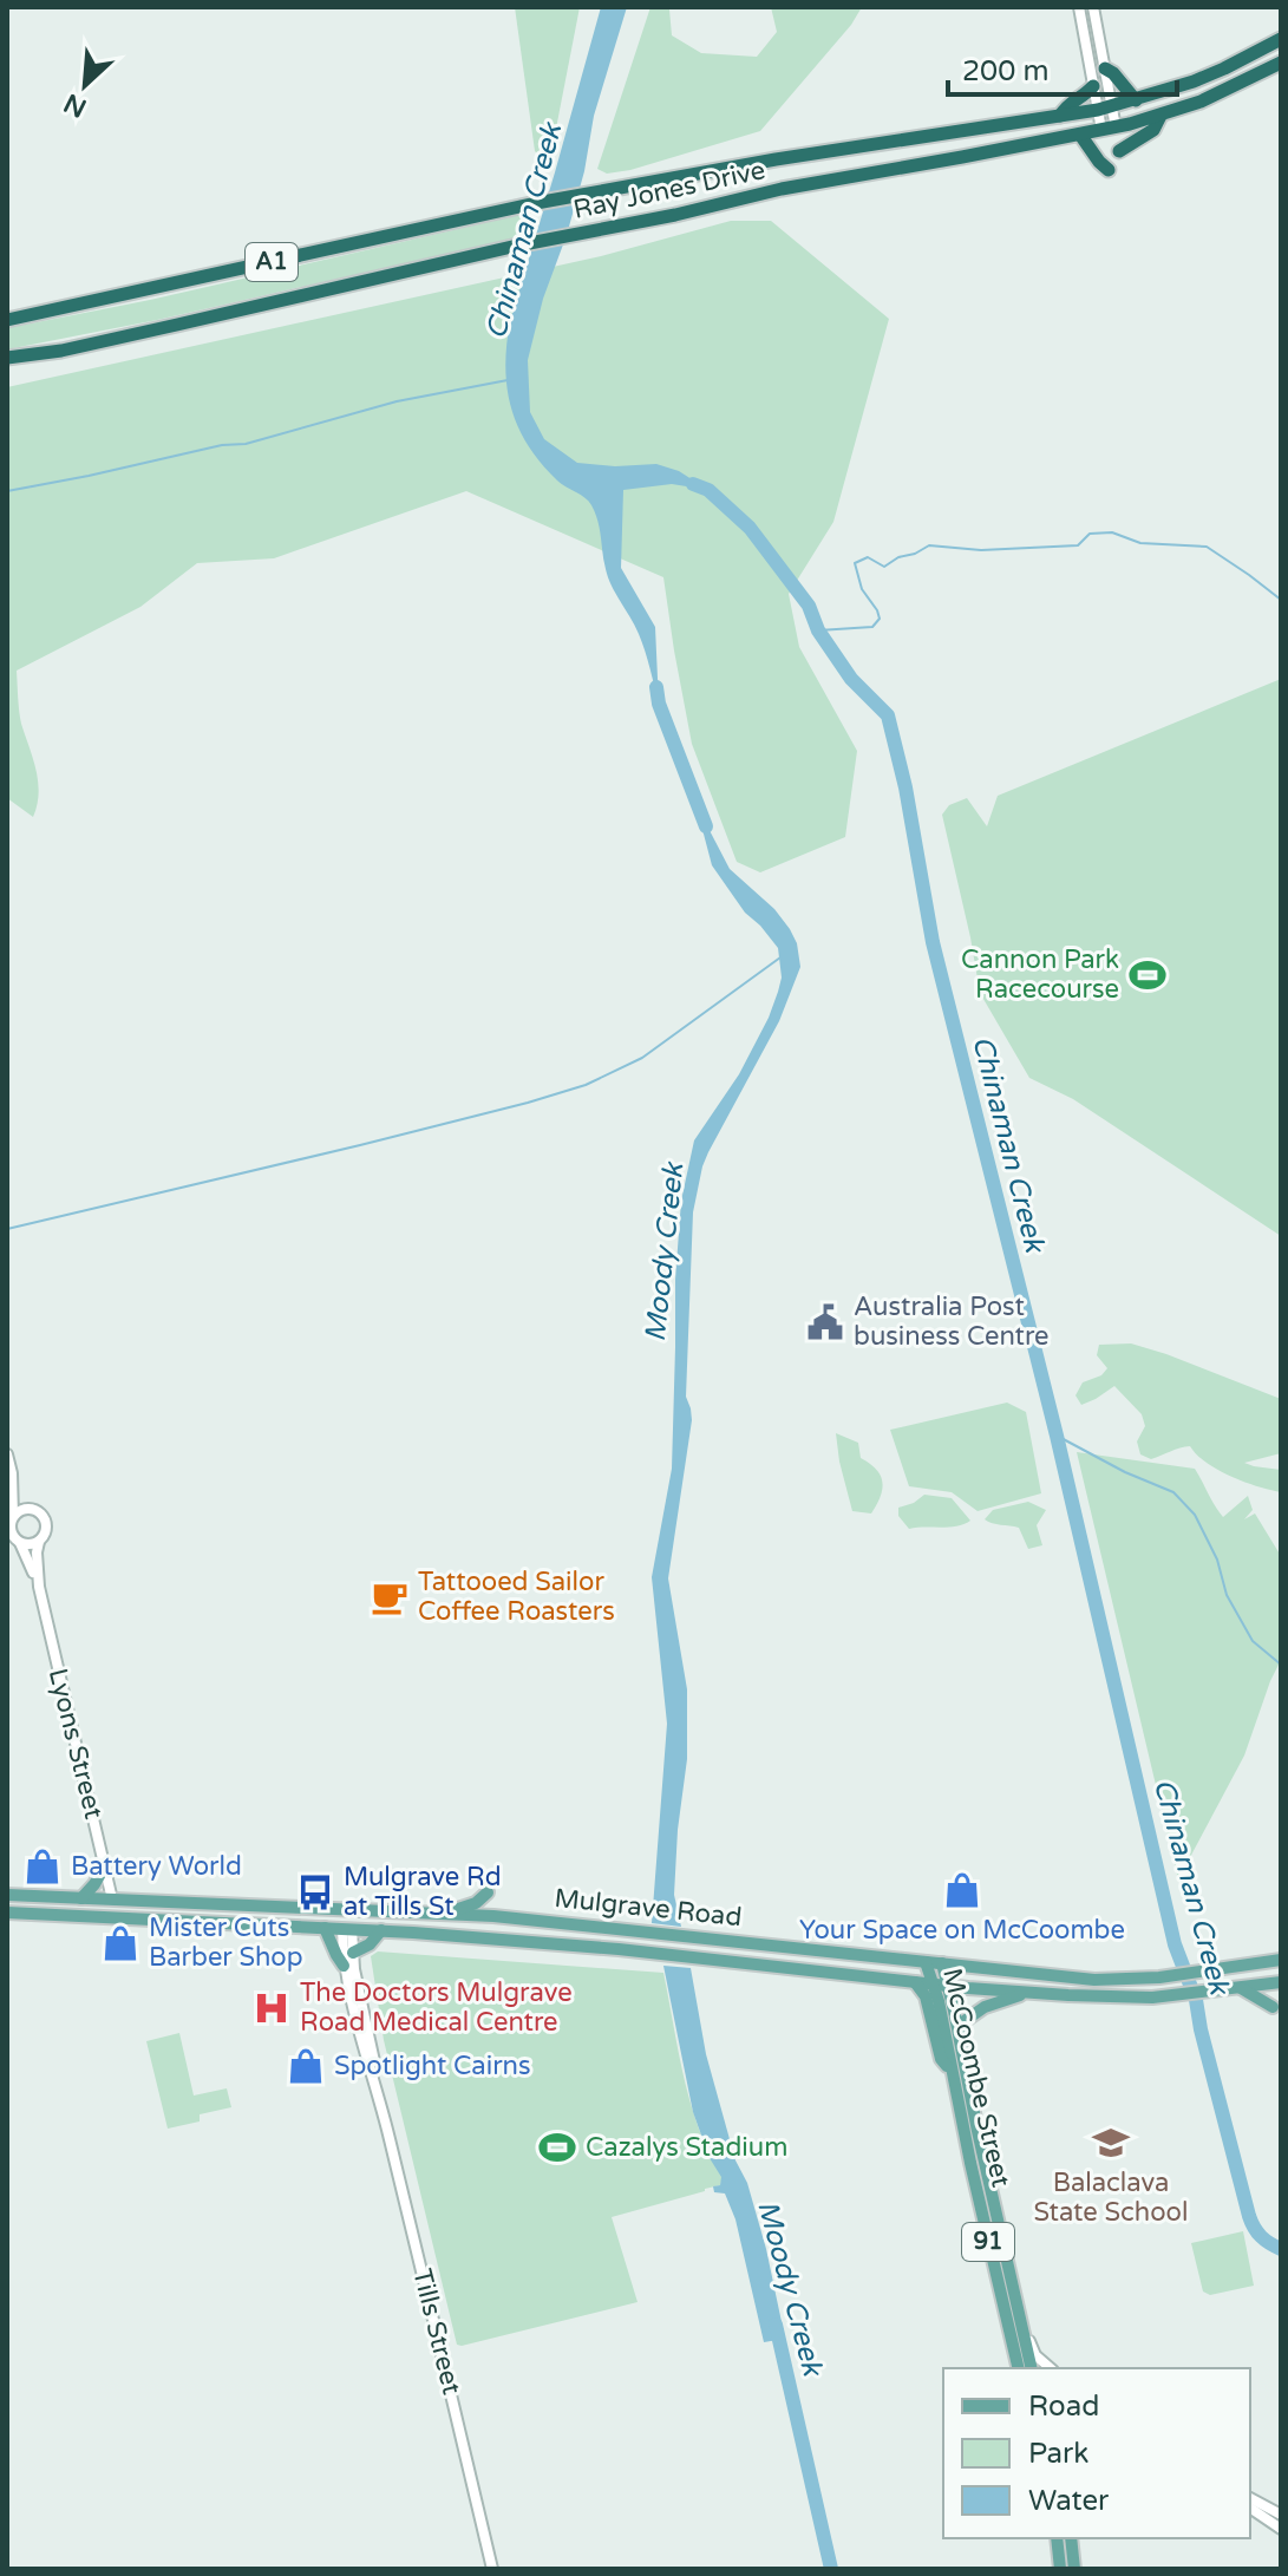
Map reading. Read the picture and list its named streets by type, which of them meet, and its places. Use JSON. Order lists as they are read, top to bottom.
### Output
{
  "streets": {
    "highway": ["Ray Jones Drive", "A1"],
    "main road": ["Mulgrave Road", "McCoombe Street", "91"],
    "street": ["Lyons Street", "Tills Street"]
  },
  "crossings": [
    ["Lyons Street", "Mulgrave Road"],
    ["Mulgrave Road", "McCoombe Street"],
    ["Mulgrave Road", "Tills Street"]
  ],
  "water": ["Chinaman Creek", "Moody Creek"],
  "places": {
    "sports": ["Cannon Park Racecourse", "Cazalys Stadium"],
    "public building": ["Australia Post business Centre"],
    "cafe": ["Tattooed Sailor Coffee Roasters"],
    "shop": [
      "Battery World",
      "Your Space on McCoombe",
      "Mister Cuts Barber Shop",
      "Spotlight Cairns"
    ],
    "bus stop": ["Mulgrave Rd at Tills St"],
    "hospital": ["The Doctors Mulgrave Road Medical Centre"],
    "school or university": ["Balaclava State School"]
  },
  "legend": ["Road", "Park", "Water"],
  "scale_bar": "200 m",
  "north": "bottom left"
}
